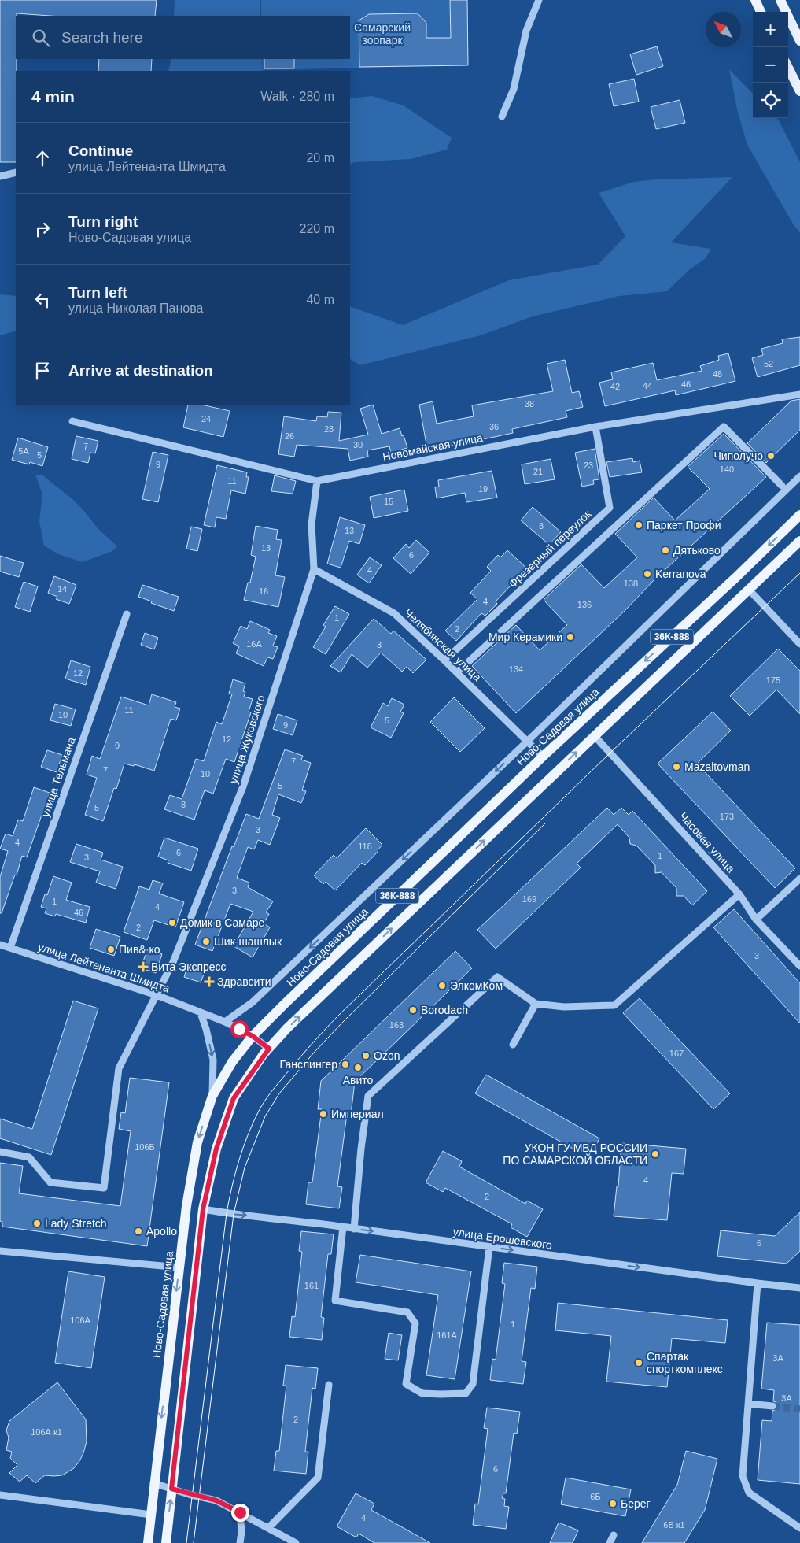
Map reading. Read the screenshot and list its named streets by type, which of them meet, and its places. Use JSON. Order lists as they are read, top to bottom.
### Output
{
  "streets": {
    "main road": ["36К-888", "Ново-Садовая улица"],
    "street": [
      "Новомайская улица",
      "Фрезерный переулок",
      "Челябинская улица",
      "улица Жуковского",
      "улица Тельмана",
      "Часовая улица",
      "улица Лейтенанта Шмидта",
      "улица Ерошевского"
    ]
  },
  "crossings": [
    ["Новомайская улица", "Фрезерный переулок"],
    ["Новомайская улица", "улица Жуковского"],
    ["Фрезерный переулок", "Челябинская улица"],
    ["Челябинская улица", "Ново-Садовая улица"],
    ["Челябинская улица", "улица Жуковского"],
    ["Ново-Садовая улица", "улица Лейтенанта Шмидта"],
    ["улица Жуковского", "улица Лейтенанта Шмидта"],
    ["улица Тельмана", "улица Лейтенанта Шмидта"]
  ],
  "one_way": ["улица Ерошевского"],
  "parks": ["Самарский зоопарк"],
  "places": {
    "other": [
      "Чиполучо",
      "Паркет Профи",
      "Дятьково",
      "Kerranova",
      "Мир Керамики",
      "Mazaltovman",
      "Домик в Самаре",
      "Шик-шашлык",
      "Пив& ко",
      "ЭлкомКом",
      "Borodach",
      "Ozon",
      "Ганслингер",
      "Авито",
      "Империал",
      "УКОН ГУ МВД РОССИИ ПО САМАРСКОЙ ОБЛАСТИ",
      "Lady Stretch",
      "Apollo",
      "Спартак спорткомплекс",
      "Берег"
    ],
    "health": ["Вита Экспресс", "Здравсити"]
  },
  "house_numbers": [
    "52",
    "48",
    "46",
    "44",
    "42",
    "38",
    "24",
    "36",
    "28",
    "26",
    "30",
    "7",
    "5А",
    "5",
    "9",
    "23",
    "140",
    "21",
    "11",
    "19",
    "15",
    "8",
    "13",
    "13",
    "6",
    "4",
    "138",
    "14",
    "16",
    "4",
    "136",
    "1",
    "2",
    "16А",
    "3",
    "134",
    "12",
    "175",
    "11",
    "10",
    "5",
    "9",
    "12",
    "9",
    "7",
    "7",
    "10",
    "5",
    "8",
    "5",
    "173",
    "3",
    "4",
    "118",
    "6",
    "1",
    "3",
    "3",
    "169",
    "1",
    "4",
    "46",
    "2",
    "3",
    "163",
    "167",
    "106Б",
    "4",
    "2",
    "6",
    "161",
    "106А",
    "1",
    "161А",
    "3А",
    "3А",
    "2",
    "106А к1",
    "6",
    "6Б",
    "4",
    "6Б к1"
  ],
  "north": "top left",
  "page": {
    "map_buttons": ["+", "−"],
    "search": "Search here",
    "heading": ["4 min", "Walk · 280 m"],
    "list": [
      ["Continue", "улица Лейтенанта Шмидта", "20 m"],
      ["Turn right", "Ново-Садовая улица", "220 m"],
      ["Turn left", "улица Николая Панова", "40 m"],
      "Arrive at destination"
    ]
  }
}
